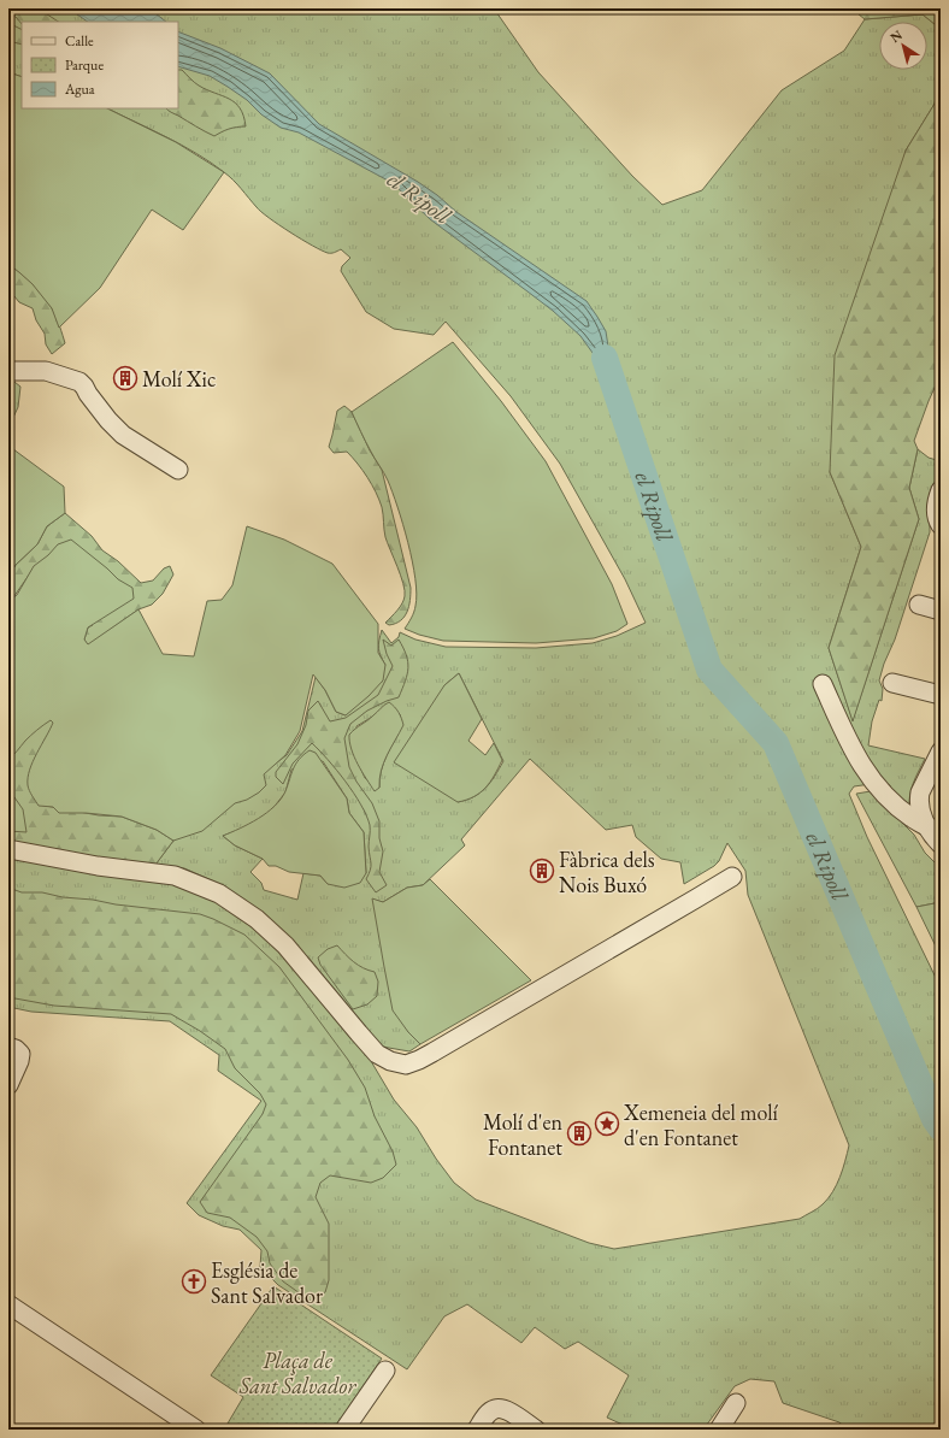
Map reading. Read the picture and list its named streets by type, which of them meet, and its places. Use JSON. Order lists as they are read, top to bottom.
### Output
{
  "water": ["el Ripoll"],
  "parks": ["Plaça de Sant Salvador"],
  "places": {
    "building": ["Molí Xic", "Fàbrica dels Nois Buxó", "Molí d'en Fontanet"],
    "place": ["Xemeneia del molí d'en Fontanet"],
    "church": ["Església de Sant Salvador"]
  },
  "legend": ["Calle", "Parque", "Agua"],
  "north": "top left"
}
